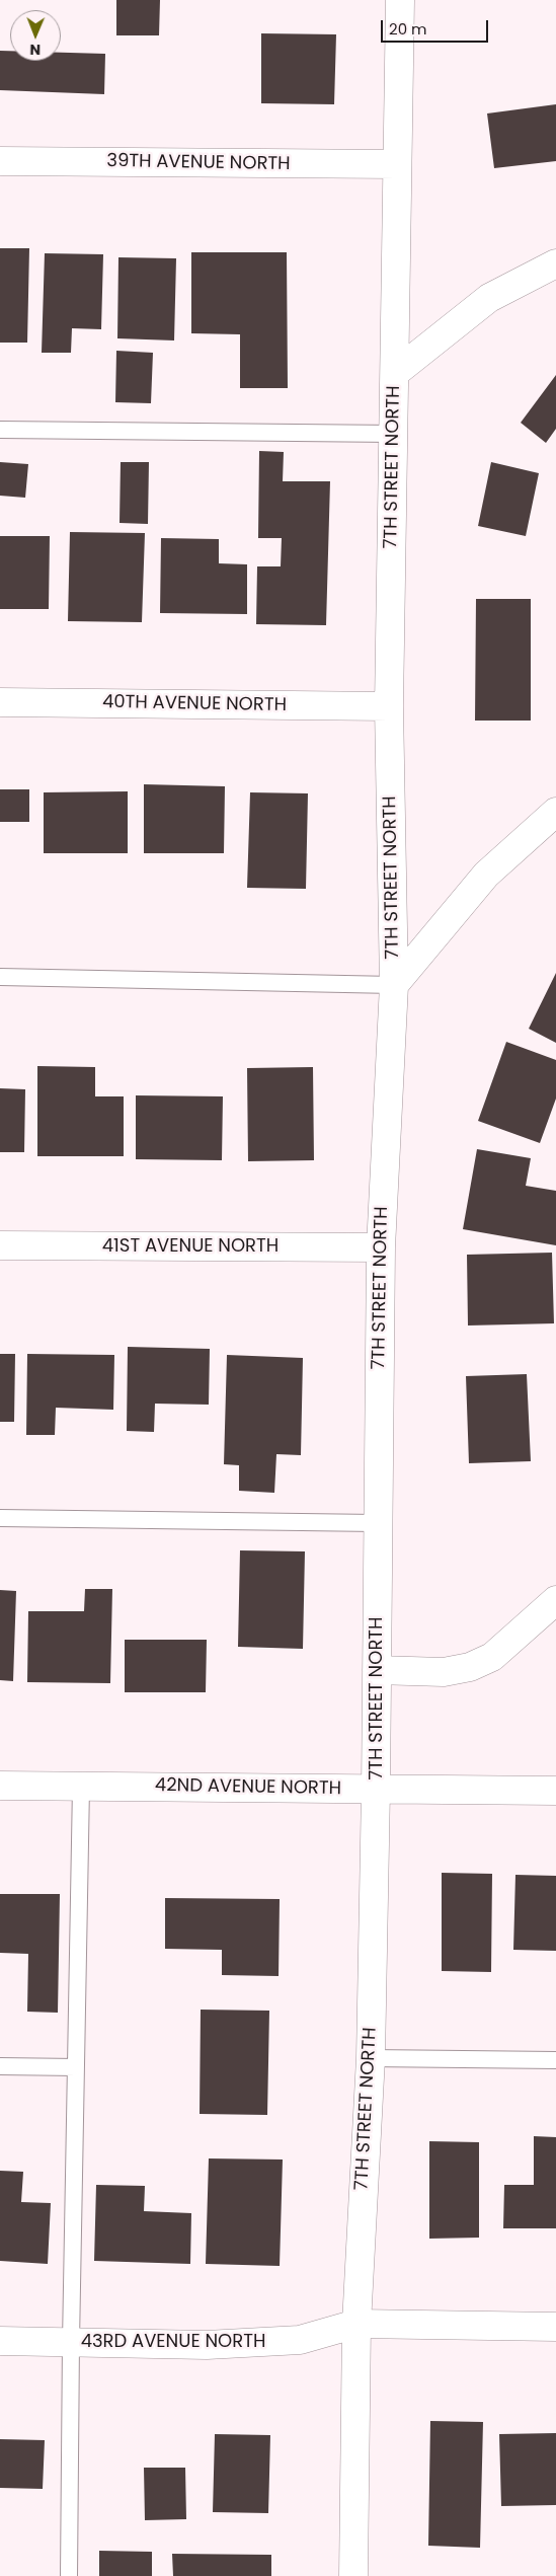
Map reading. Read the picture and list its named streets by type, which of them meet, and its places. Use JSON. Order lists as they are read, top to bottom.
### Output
{
  "streets": {
    "street": [
      "39TH AVENUE NORTH",
      "7TH STREET NORTH",
      "40TH AVENUE NORTH",
      "41ST AVENUE NORTH",
      "42ND AVENUE NORTH",
      "43RD AVENUE NORTH"
    ]
  },
  "crossings": [
    ["39TH AVENUE NORTH", "7TH STREET NORTH"],
    ["7TH STREET NORTH", "40TH AVENUE NORTH"],
    ["7TH STREET NORTH", "41ST AVENUE NORTH"],
    ["7TH STREET NORTH", "42ND AVENUE NORTH"],
    ["7TH STREET NORTH", "43RD AVENUE NORTH"]
  ],
  "scale_bar": "20 m",
  "north": "bottom"
}
